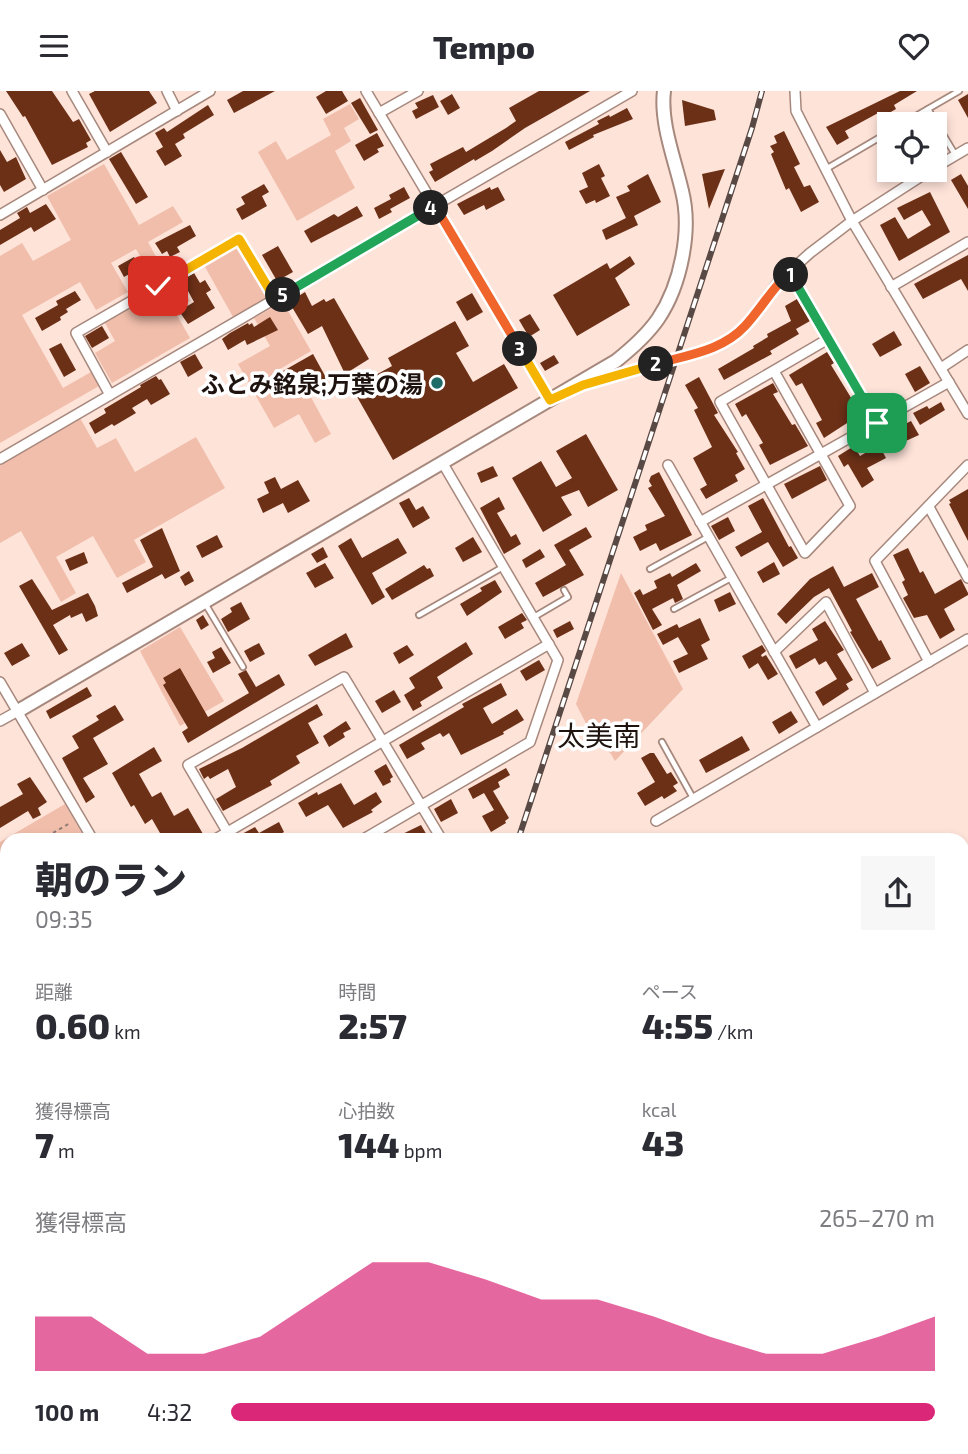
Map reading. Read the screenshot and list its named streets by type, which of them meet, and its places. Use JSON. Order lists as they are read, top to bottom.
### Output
{
  "districts": ["太美南"],
  "places": ["ふとみ銘泉;万葉の湯"],
  "page": {
    "header": "Tempo",
    "pins": [
      "4",
      "1",
      "5",
      "3",
      "2"
    ],
    "heading": ["朝のラン", "09:35"],
    "stats": [
      ["距離", "0.60 km"],
      ["時間", "2:57"],
      ["ペース", "4:55 /km"],
      ["獲得標高", "7 m"],
      ["心拍数", "144 bpm"],
      ["kcal", "43"]
    ],
    "chart": ["獲得標高", "265–270 m"],
    "list": [
      {
        "name": "100 m",
        "note": "4:32"
      }
    ]
  }
}
